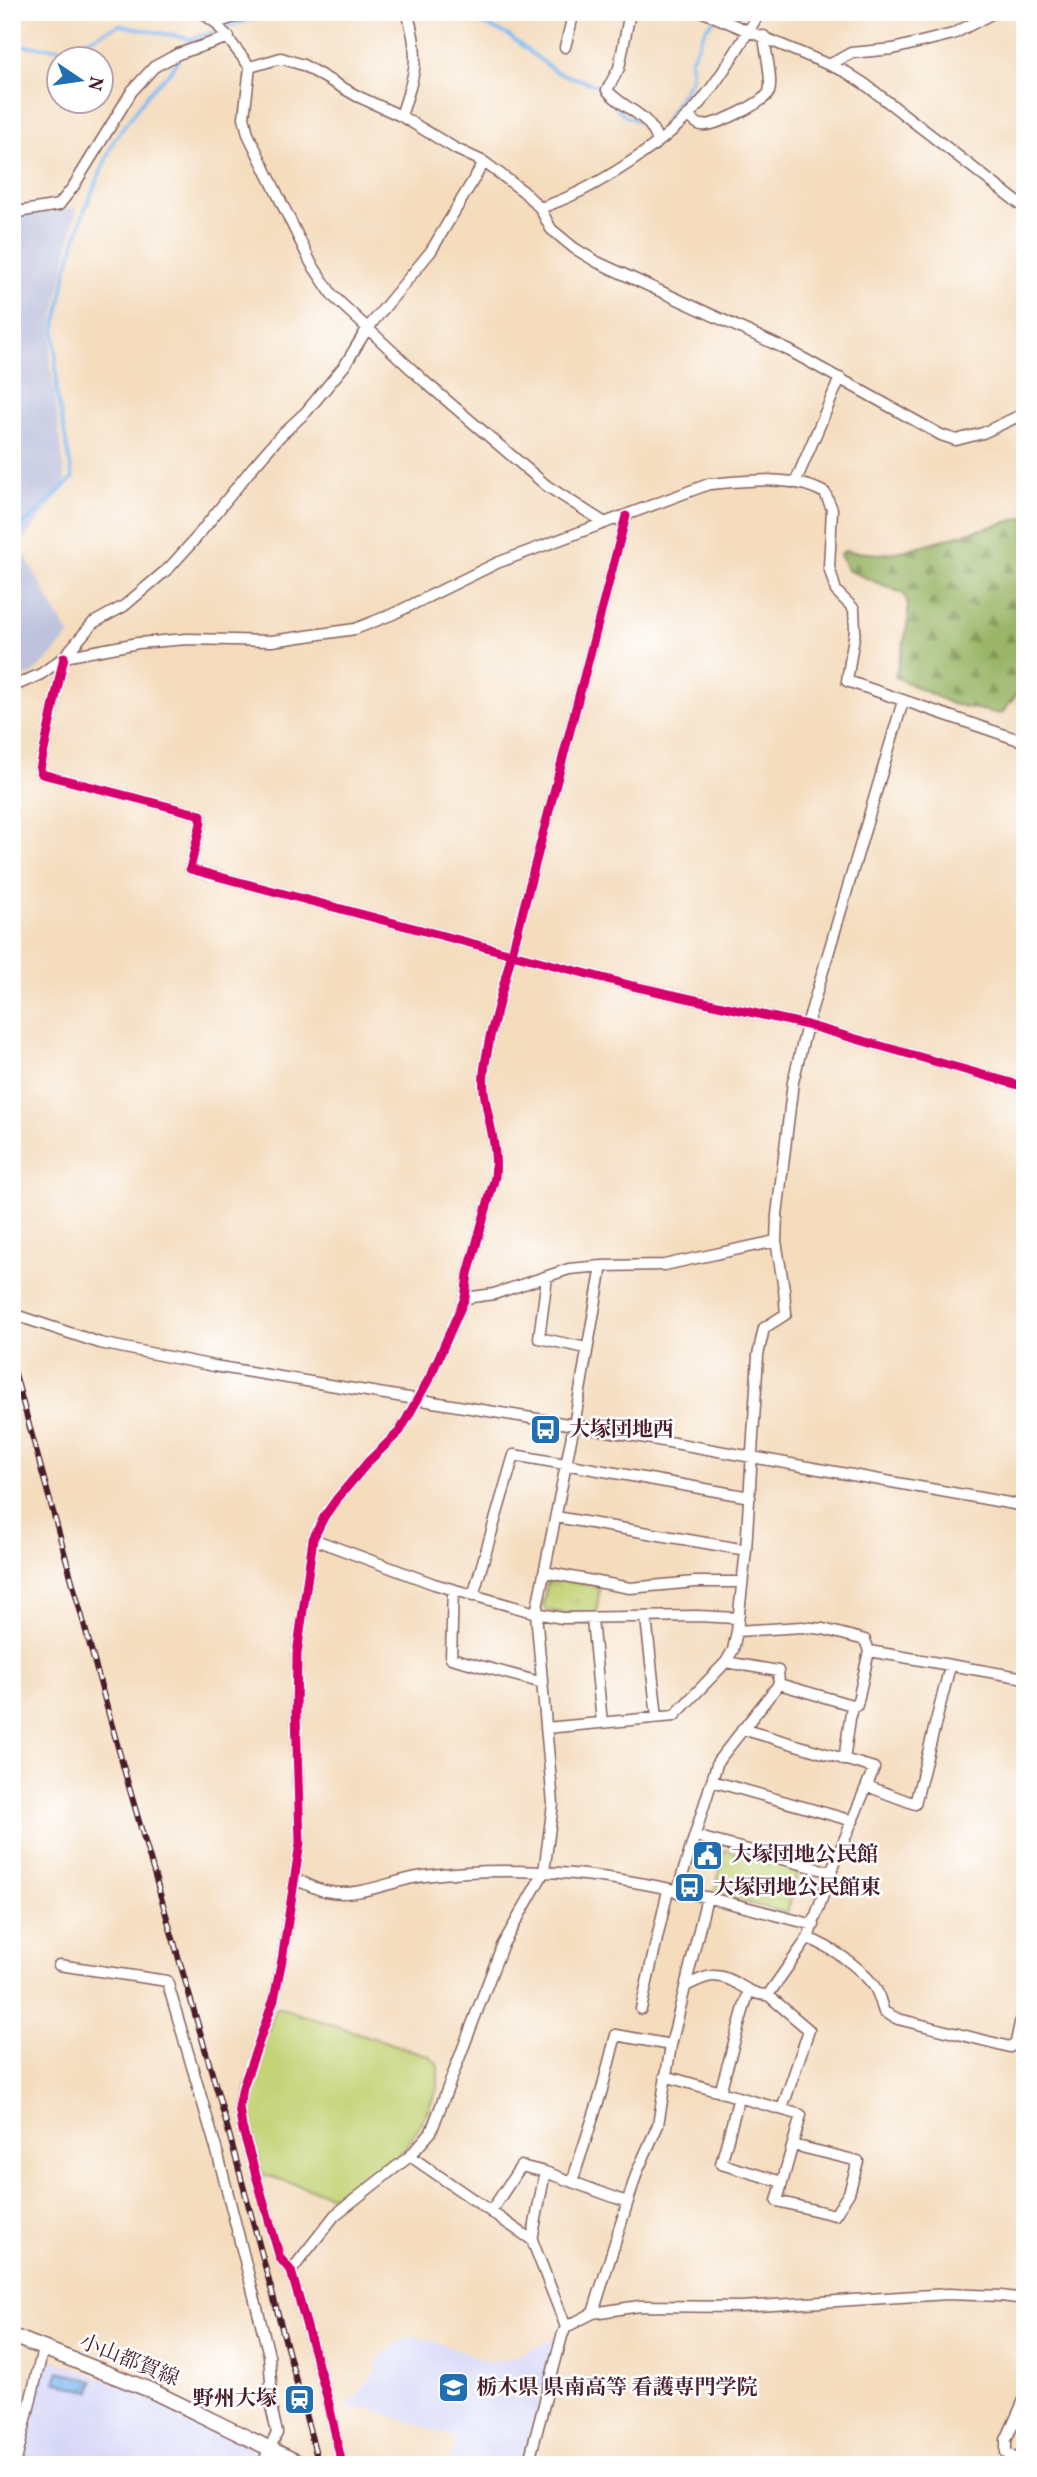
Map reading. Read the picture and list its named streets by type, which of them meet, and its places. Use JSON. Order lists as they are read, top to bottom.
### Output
{
  "streets": {
    "main road": ["小山都賀線"]
  },
  "places": {
    "bus stop": ["大塚団地西", "大塚団地公民館東"],
    "public building": ["大塚団地公民館"],
    "school or university": ["栃木県 県南高等 看護専門学院"],
    "station": ["野州大塚"]
  },
  "north": "right"
}
